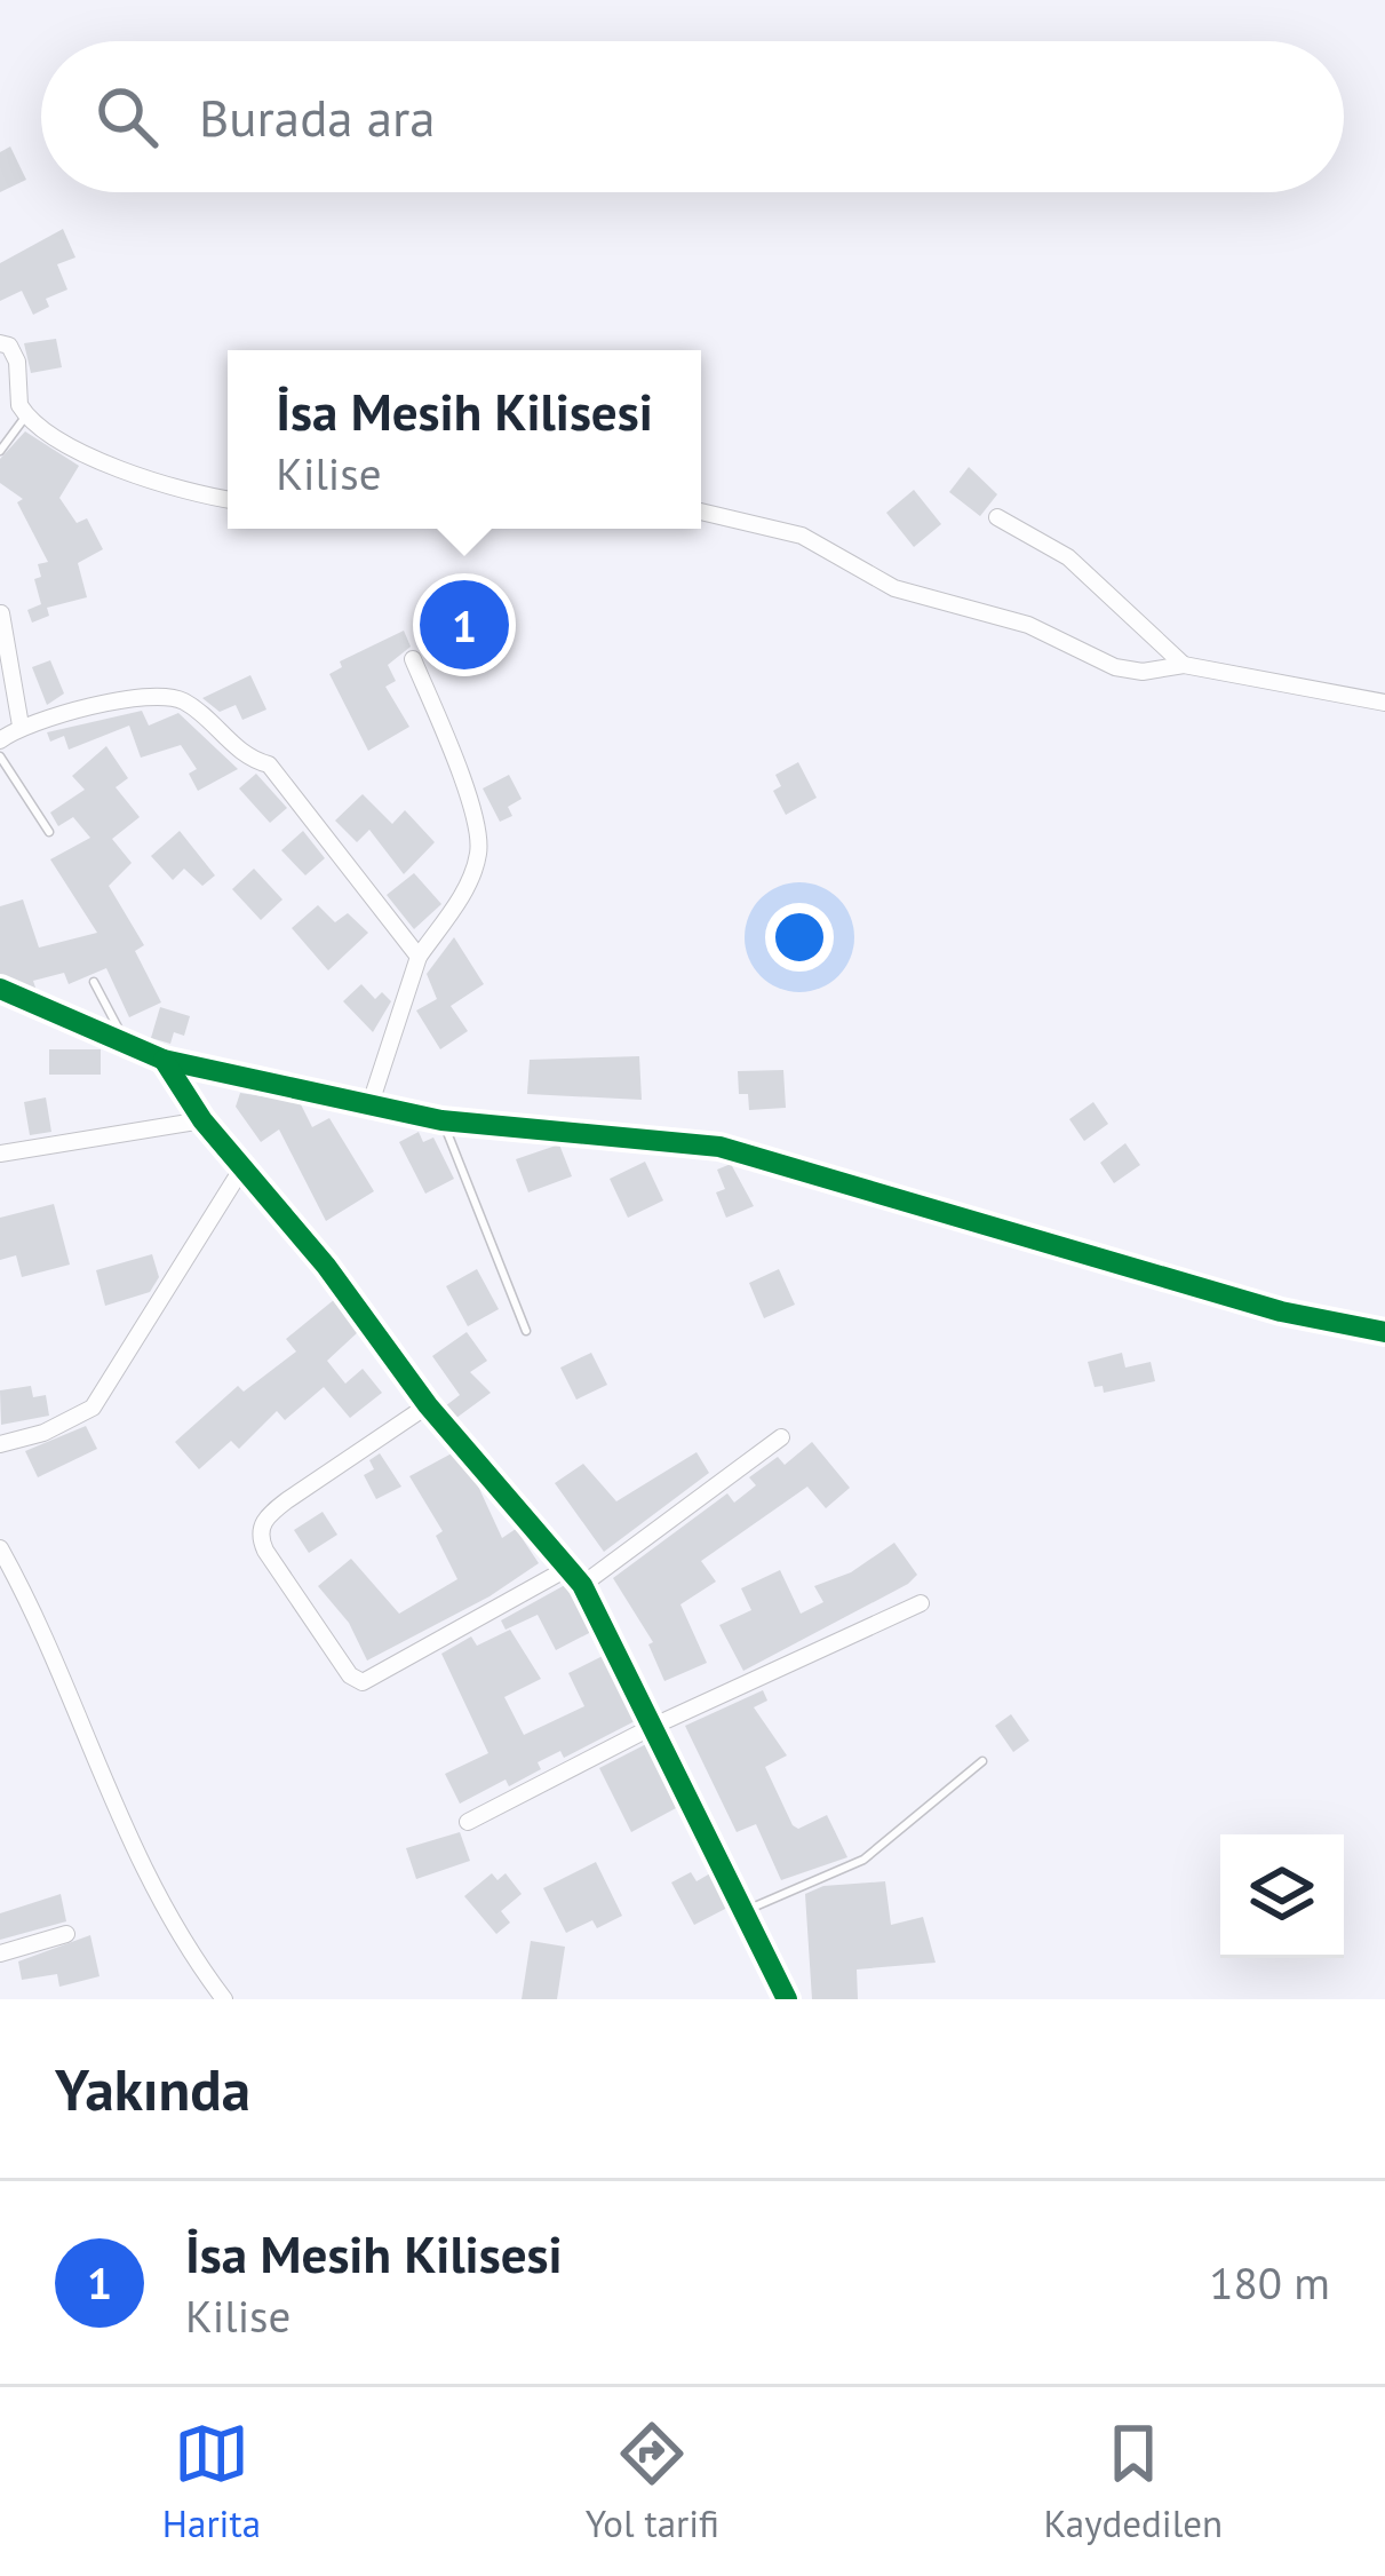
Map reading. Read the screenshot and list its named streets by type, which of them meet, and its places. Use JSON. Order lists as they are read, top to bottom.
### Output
{
  "page": {
    "search": "Burada ara",
    "popup": ["İsa Mesih Kilisesi", "Kilise"],
    "pins": "1",
    "heading": "Yakında",
    "list": [
      {
        "mark": "1",
        "name": "İsa Mesih Kilisesi",
        "note": "Kilise",
        "value": "180 m"
      }
    ],
    "nav": ["Harita", "Yol tarifi", "Kaydedilen"]
  }
}
